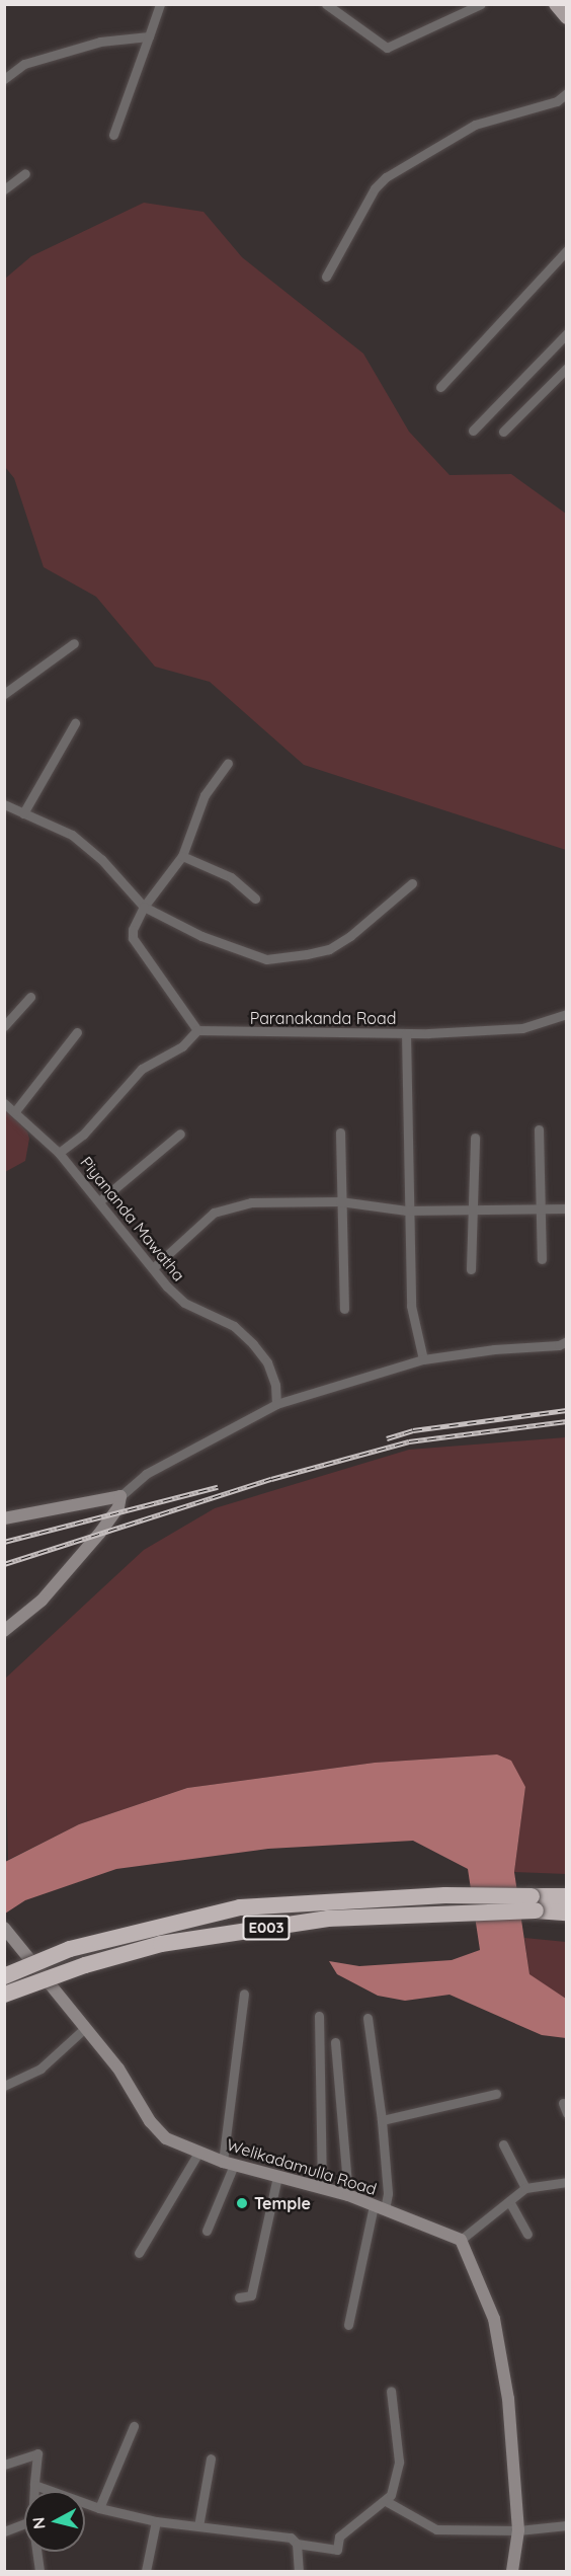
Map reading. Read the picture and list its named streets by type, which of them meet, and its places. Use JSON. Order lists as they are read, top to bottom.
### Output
{
  "streets": {
    "highway": ["E003"],
    "street": ["Paranakanda Road", "Piyananda Mawatha", "Welikadamulla Road"]
  },
  "places": ["Temple"],
  "north": "left"
}
